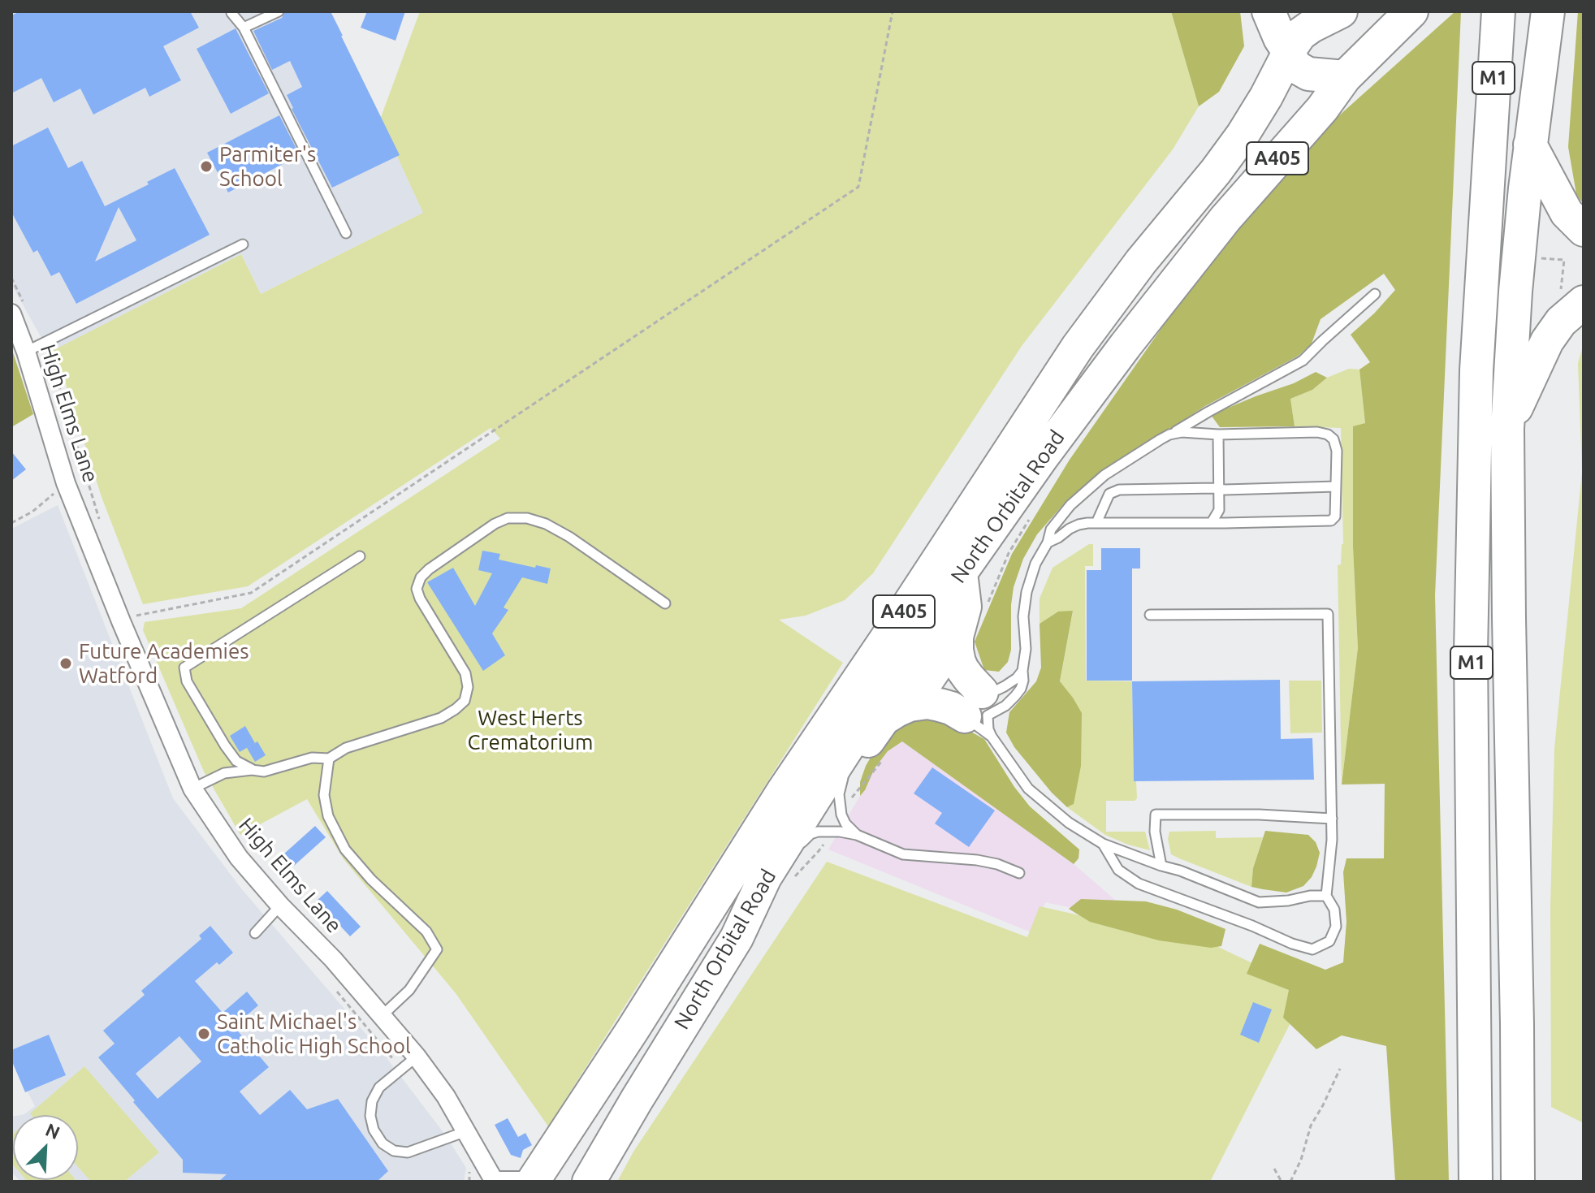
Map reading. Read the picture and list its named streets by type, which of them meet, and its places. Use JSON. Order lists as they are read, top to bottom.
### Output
{
  "streets": {
    "highway": ["M1", "A405", "North Orbital Road"],
    "street": ["High Elms Lane"]
  },
  "crossings": [
    ["A405", "North Orbital Road"],
    ["High Elms Lane", "North Orbital Road"]
  ],
  "parks": ["West Herts Crematorium"],
  "places": ["Parmiter's School", "Future Academies Watford", "Saint Michael's Catholic High School"],
  "north": "top right"
}
